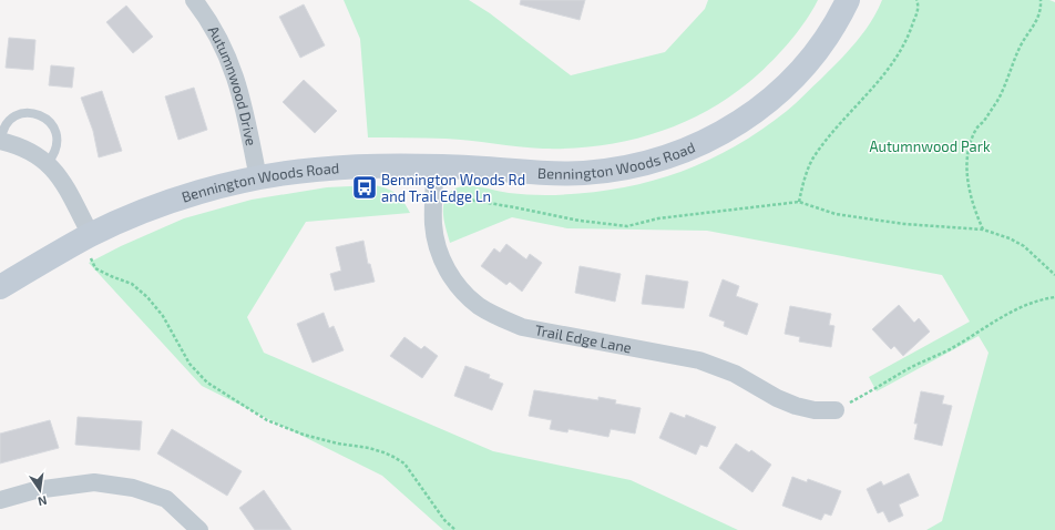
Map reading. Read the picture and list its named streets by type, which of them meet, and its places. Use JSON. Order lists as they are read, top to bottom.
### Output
{
  "streets": {
    "street": ["Autumnwood Drive", "Bennington Woods Road", "Trail Edge Lane"]
  },
  "crossings": [
    ["Autumnwood Drive", "Bennington Woods Road"],
    ["Bennington Woods Road", "Trail Edge Lane"]
  ],
  "parks": ["Autumnwood Park"],
  "places": {
    "bus stop": ["Bennington Woods Rd and Trail Edge Ln"]
  },
  "north": "bottom"
}
